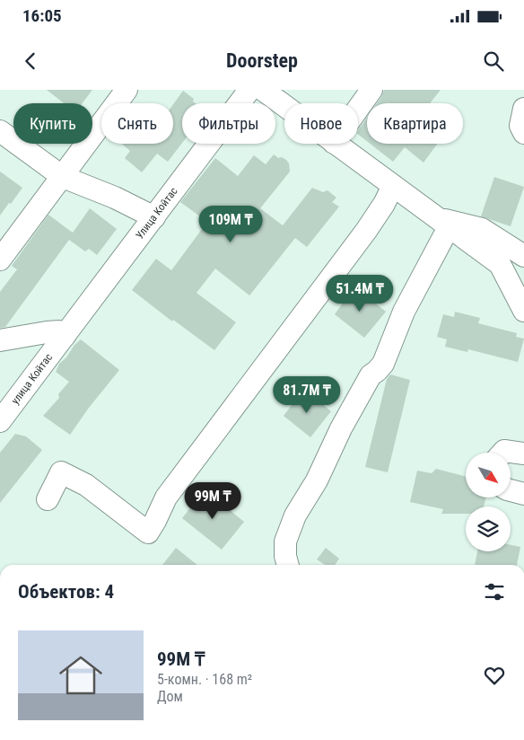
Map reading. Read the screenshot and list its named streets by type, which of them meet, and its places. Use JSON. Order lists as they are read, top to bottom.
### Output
{
  "streets": {
    "street": ["Улица Койтас", "улица Койтас"]
  },
  "crossings": [
    ["Улица Койтас", "улица Койтас"]
  ],
  "north": "bottom right",
  "page": {
    "status": "16:05",
    "header": "Doorstep",
    "chip": [
      "Купить",
      "Снять",
      "Фильтры",
      "Новое",
      "Квартира"
    ],
    "price": [
      "109M ₸",
      "51.4M ₸",
      "81.7M ₸",
      "99M ₸"
    ],
    "heading": "Объектов: 4",
    "list": [
      {
        "name": "99M ₸",
        "note": "5-комн. · 168 m² · Дом"
      }
    ]
  }
}
